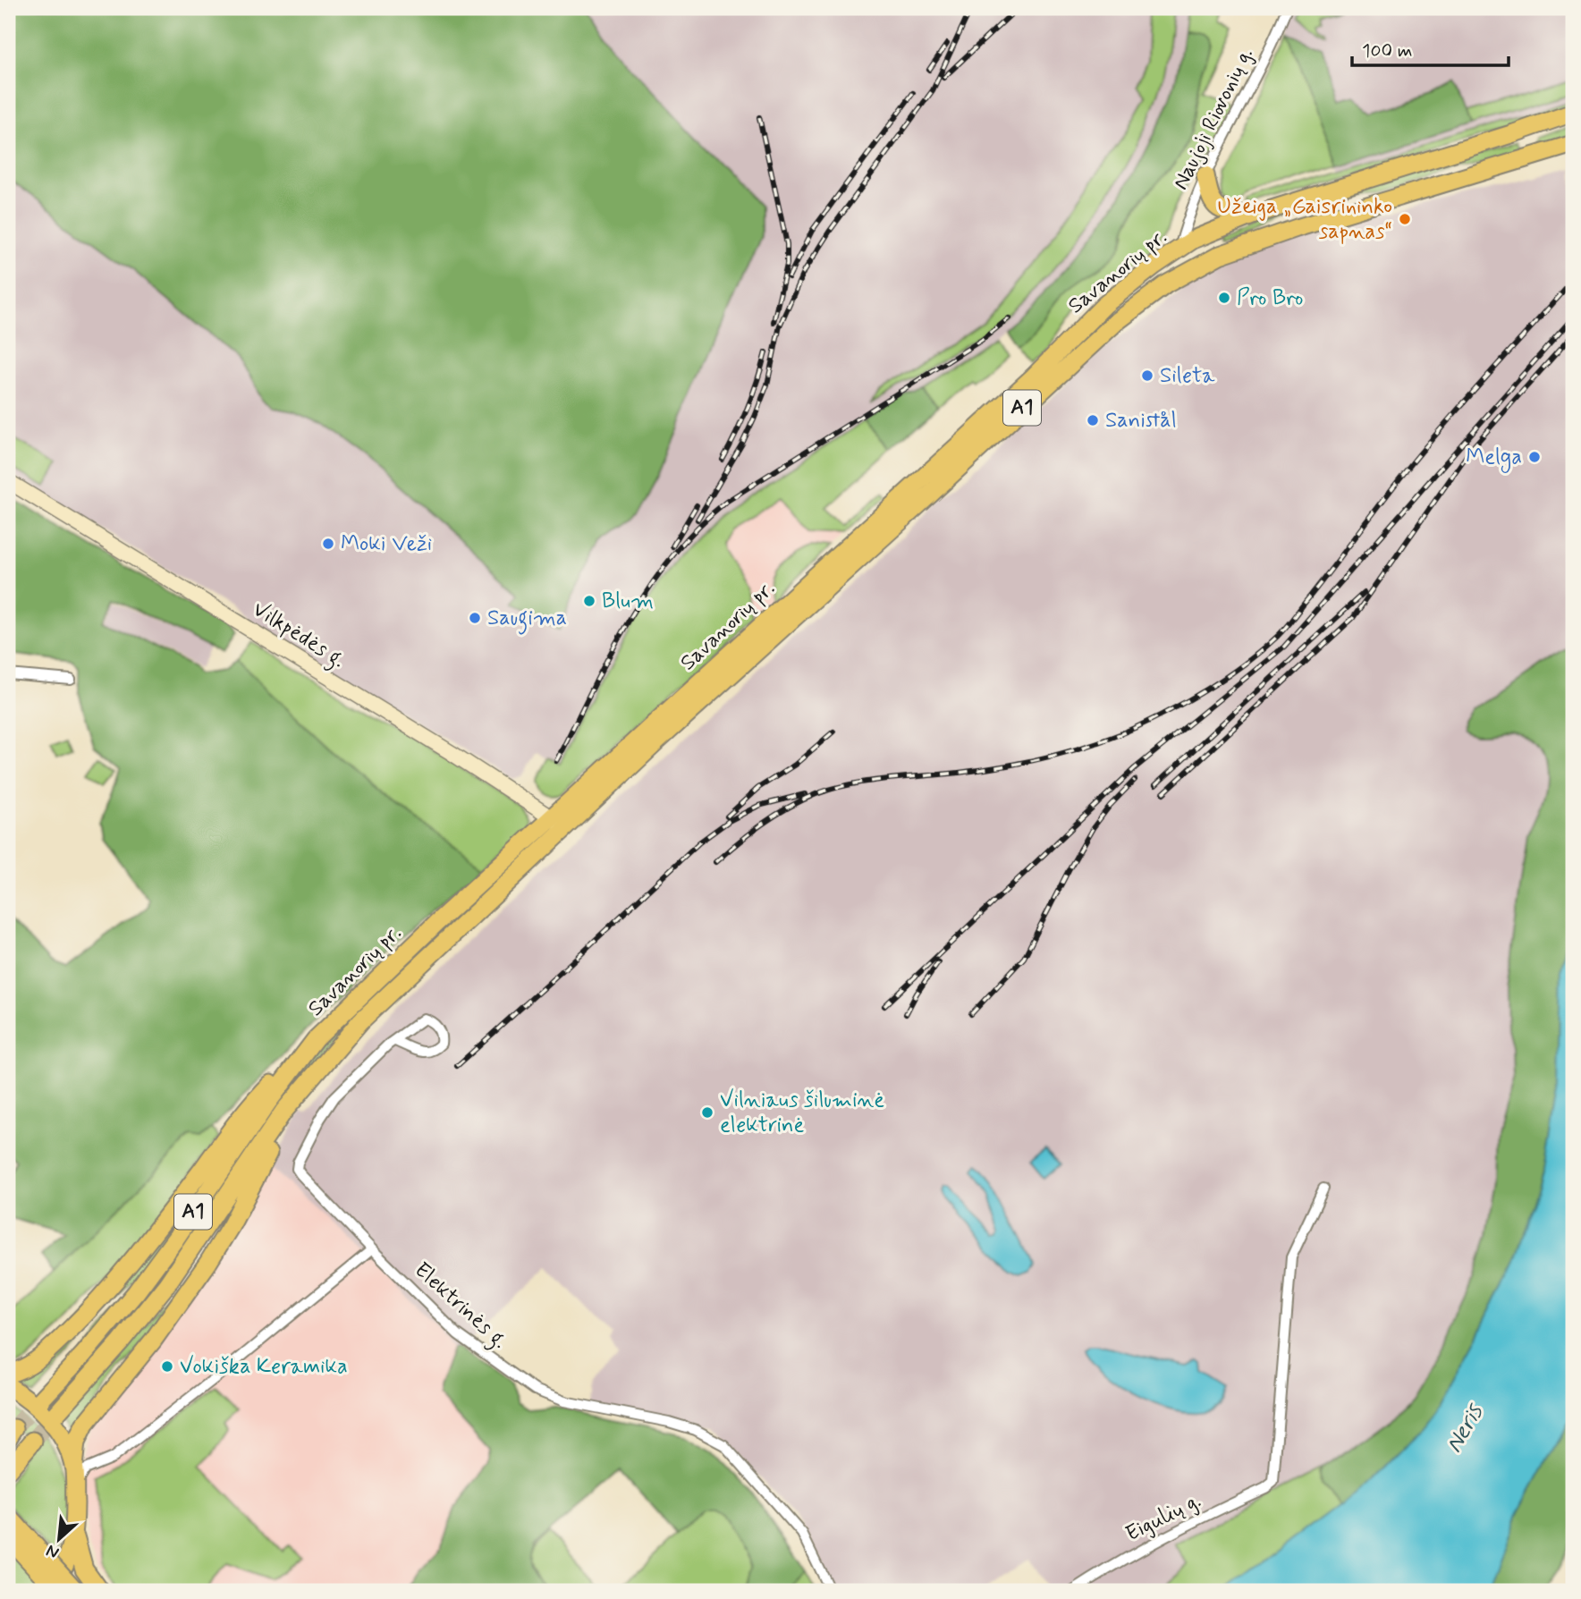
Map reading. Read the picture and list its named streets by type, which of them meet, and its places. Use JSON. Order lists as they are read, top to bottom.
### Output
{
  "streets": {
    "highway": ["Savanorių pr.", "A1"],
    "main road": ["Vilkpėdės g."],
    "street": ["Naujoji Riovonių g.", "Elektrinės g.", "Eigulių g."]
  },
  "crossings": [
    ["Naujoji Riovonių g.", "Savanorių pr."],
    ["Savanorių pr.", "Vilkpėdės g."]
  ],
  "water": ["Neris"],
  "places": [
    "Užeiga „Gaisrininko sapnas“",
    "Pro Bro",
    "Sileta",
    "Sanistål",
    "Melga",
    "Moki Veži",
    "Blum",
    "Saugima",
    "Vilniaus šiluminė elektrinė",
    "Vokiška Keramika"
  ],
  "scale_bar": "100 m",
  "north": "bottom left"
}
